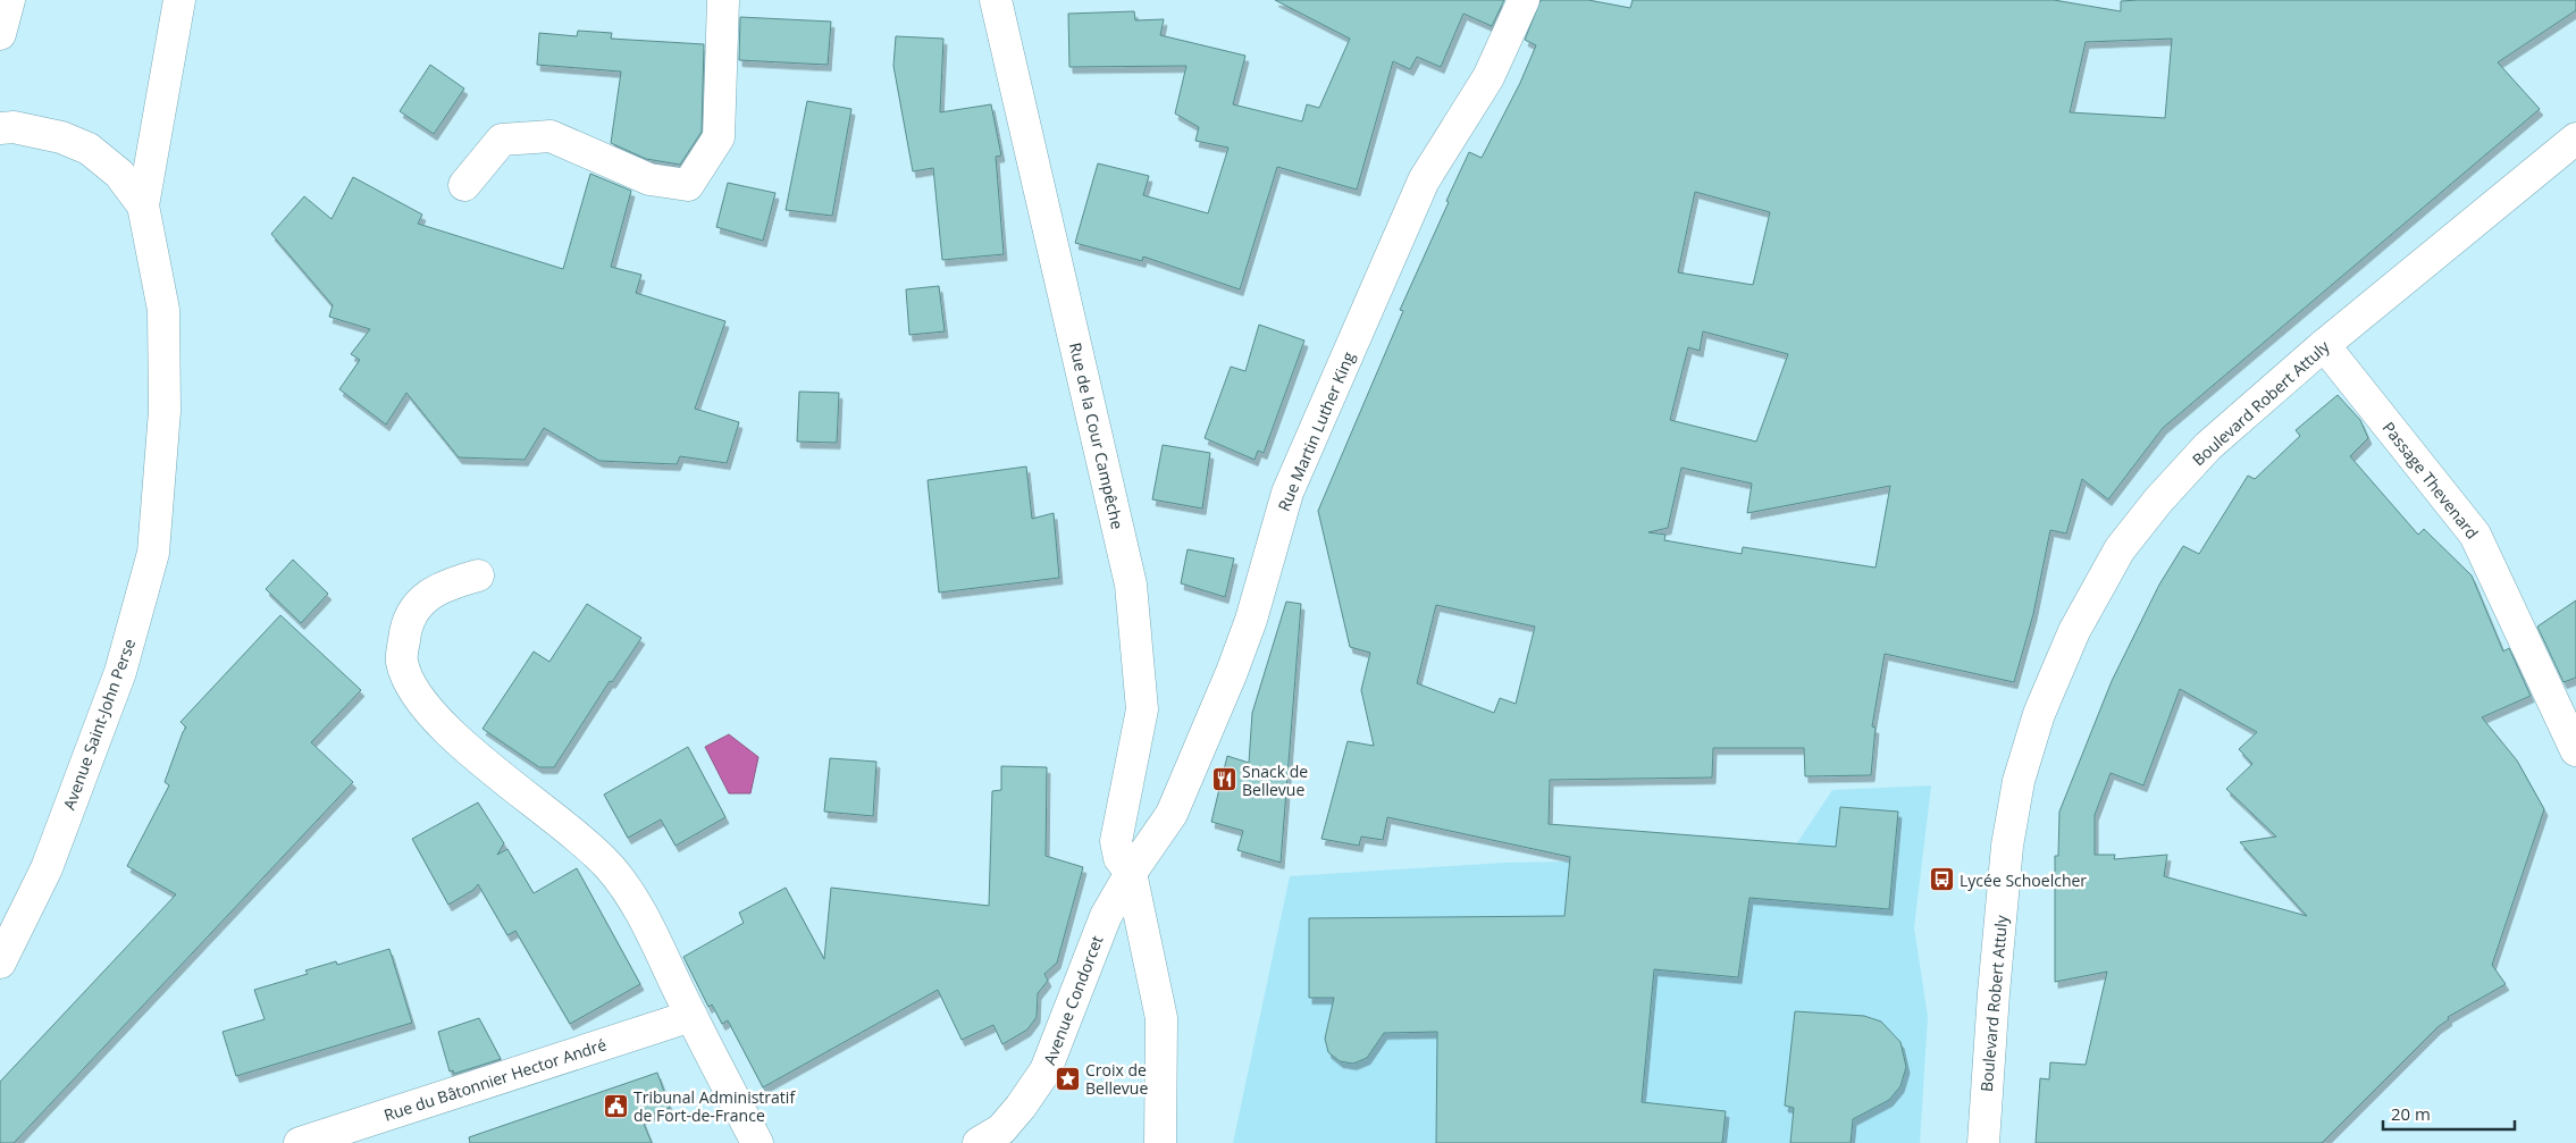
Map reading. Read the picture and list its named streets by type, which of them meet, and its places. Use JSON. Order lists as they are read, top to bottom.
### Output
{
  "streets": {
    "street": [
      "Boulevard Robert Attuly",
      "Rue Martin Luther King",
      "Rue de la Cour Campêche",
      "Passage Thevenard",
      "Avenue Saint-John Perse",
      "Avenue Condorcet",
      "Rue du Bâtonnier Hector André"
    ]
  },
  "crossings": [
    ["Boulevard Robert Attuly", "Passage Thevenard"],
    ["Rue Martin Luther King", "Rue de la Cour Campêche"],
    ["Rue Martin Luther King", "Avenue Condorcet"],
    ["Rue de la Cour Campêche", "Avenue Condorcet"]
  ],
  "places": {
    "restaurant": ["Snack de Bellevue"],
    "bus stop": ["Lycée Schoelcher"],
    "place": ["Croix de Bellevue"],
    "public building": ["Tribunal Administratif de Fort-de-France"]
  },
  "scale_bar": "20 m"
}
